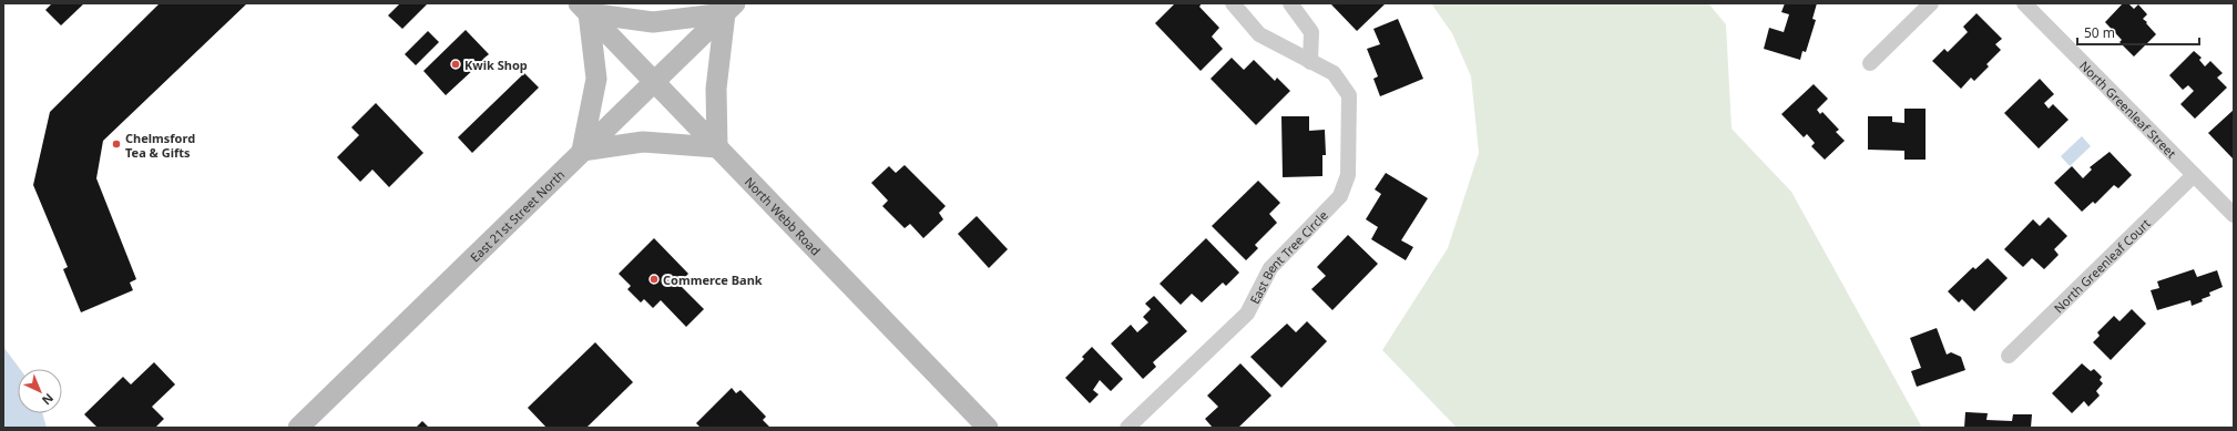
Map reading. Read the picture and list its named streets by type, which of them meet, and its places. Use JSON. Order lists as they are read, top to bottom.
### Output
{
  "streets": {
    "main road": ["East 21st Street North", "North Webb Road"],
    "street": ["North Greenleaf Street", "East Bent Tree Circle", "North Greenleaf Court"]
  },
  "crossings": [
    ["North Greenleaf Street", "North Greenleaf Court"],
    ["East 21st Street North", "North Webb Road"]
  ],
  "places": ["Kwik Shop", "Chelmsford Tea & Gifts", "Commerce Bank"],
  "scale_bar": "50 m",
  "north": "bottom right"
}
